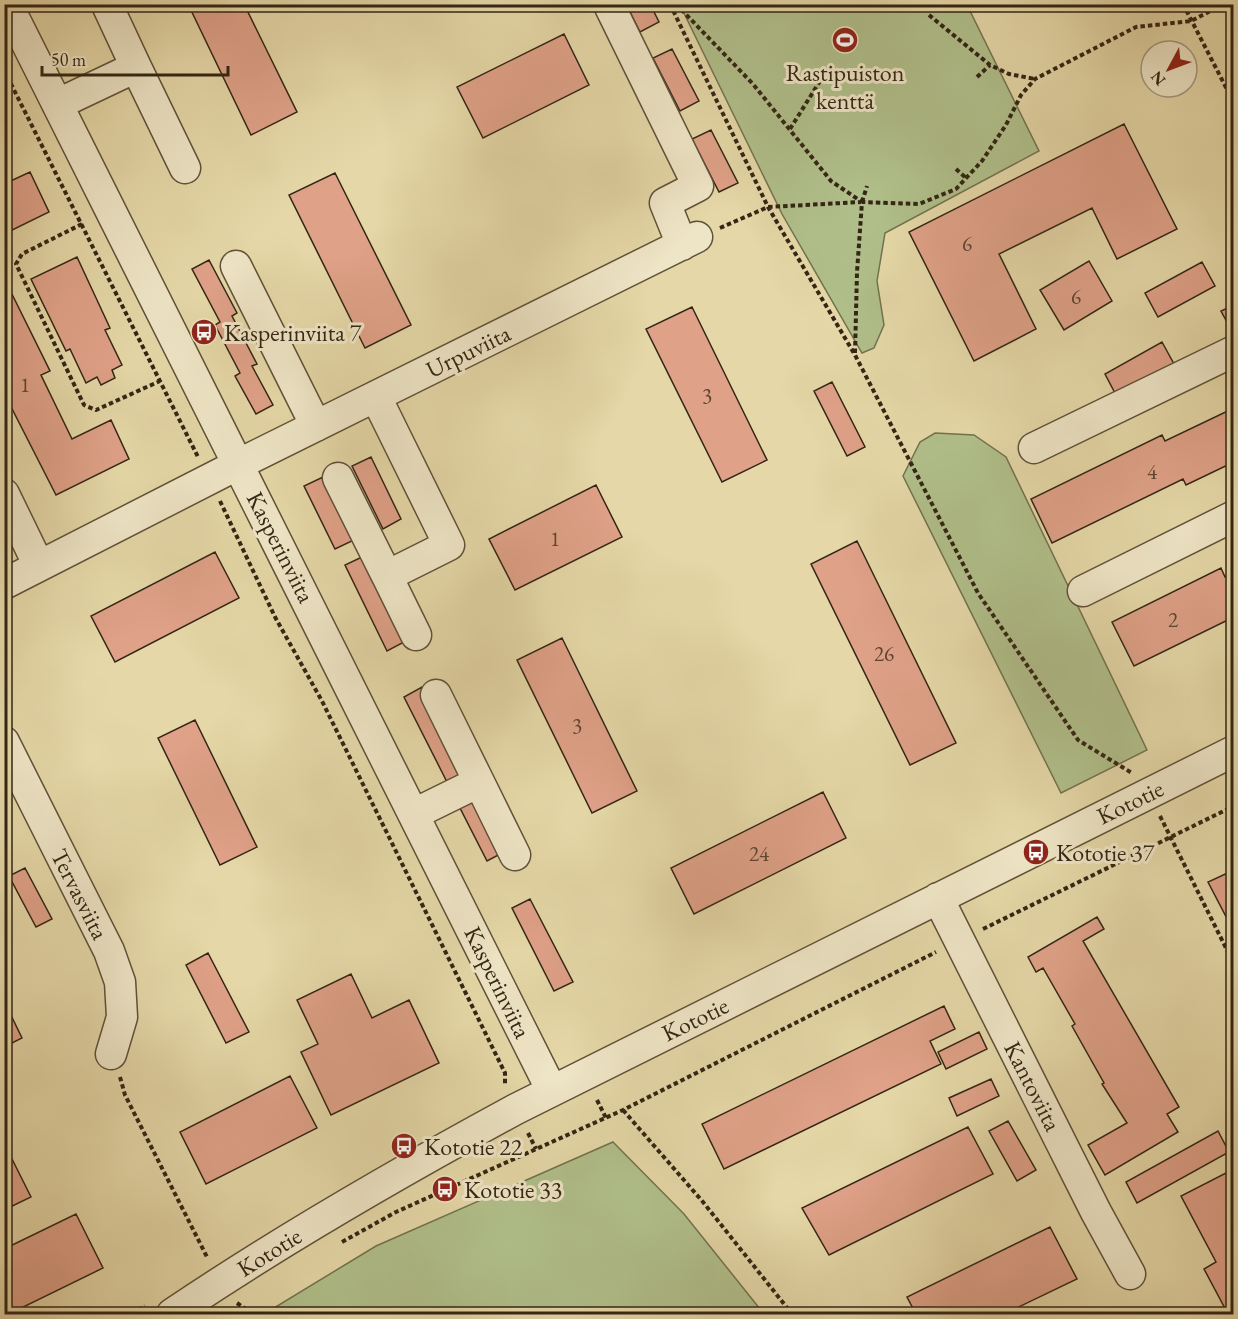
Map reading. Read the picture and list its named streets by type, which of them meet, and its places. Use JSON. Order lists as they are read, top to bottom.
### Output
{
  "streets": {
    "street": [
      "Urpuviita",
      "Kasperinviita",
      "Kototie",
      "Tervasviita",
      "Kantoviita"
    ]
  },
  "crossings": [
    ["Urpuviita", "Kasperinviita"],
    ["Kasperinviita", "Kototie"],
    ["Kototie", "Kantoviita"]
  ],
  "places": {
    "sports": ["Rastipuiston kenttä"],
    "bus stop": [
      "Kasperinviita 7",
      "Kototie 37",
      "Kototie 22",
      "Kototie 33"
    ]
  },
  "house_numbers": [
    "6",
    "6",
    "1",
    "3",
    "4",
    "1",
    "2",
    "26",
    "3",
    "24"
  ],
  "scale_bar": "50 m",
  "north": "bottom left"
}
